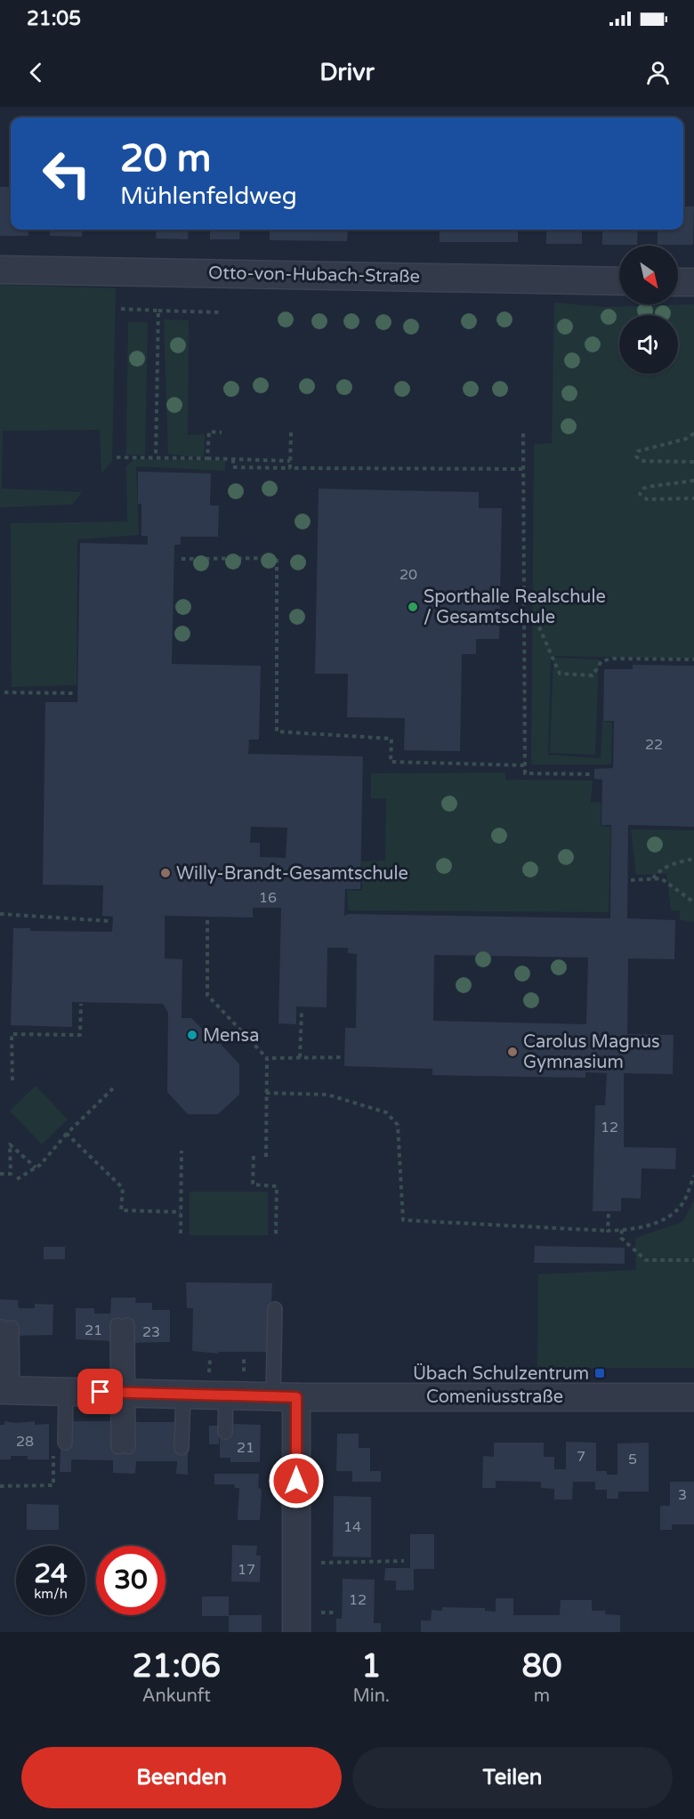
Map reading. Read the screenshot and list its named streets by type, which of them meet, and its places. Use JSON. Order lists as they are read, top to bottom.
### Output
{
  "streets": {
    "street": ["Otto-von-Hubach-Straße", "Comeniusstraße"]
  },
  "places": {
    "other": [
      "Sporthalle Realschule / Gesamtschule",
      "Willy-Brandt-Gesamtschule",
      "Mensa",
      "Carolus Magnus Gymnasium"
    ],
    "transit": ["Übach Schulzentrum"]
  },
  "house_numbers": [
    "20",
    "22",
    "16",
    "12",
    "21",
    "23",
    "28",
    "21",
    "7",
    "5",
    "3",
    "14",
    "17",
    "12"
  ],
  "north": "bottom right",
  "page": {
    "status": "21:05",
    "header": "Drivr",
    "turn": ["20 m", "Mühlenfeldweg"],
    "speed": "24 km/h",
    "limit": "30",
    "eta": [
      "21:06",
      "Ankunft",
      "1",
      "Min.",
      "80",
      "m"
    ],
    "buttons": ["Beenden", "Teilen"]
  }
}
